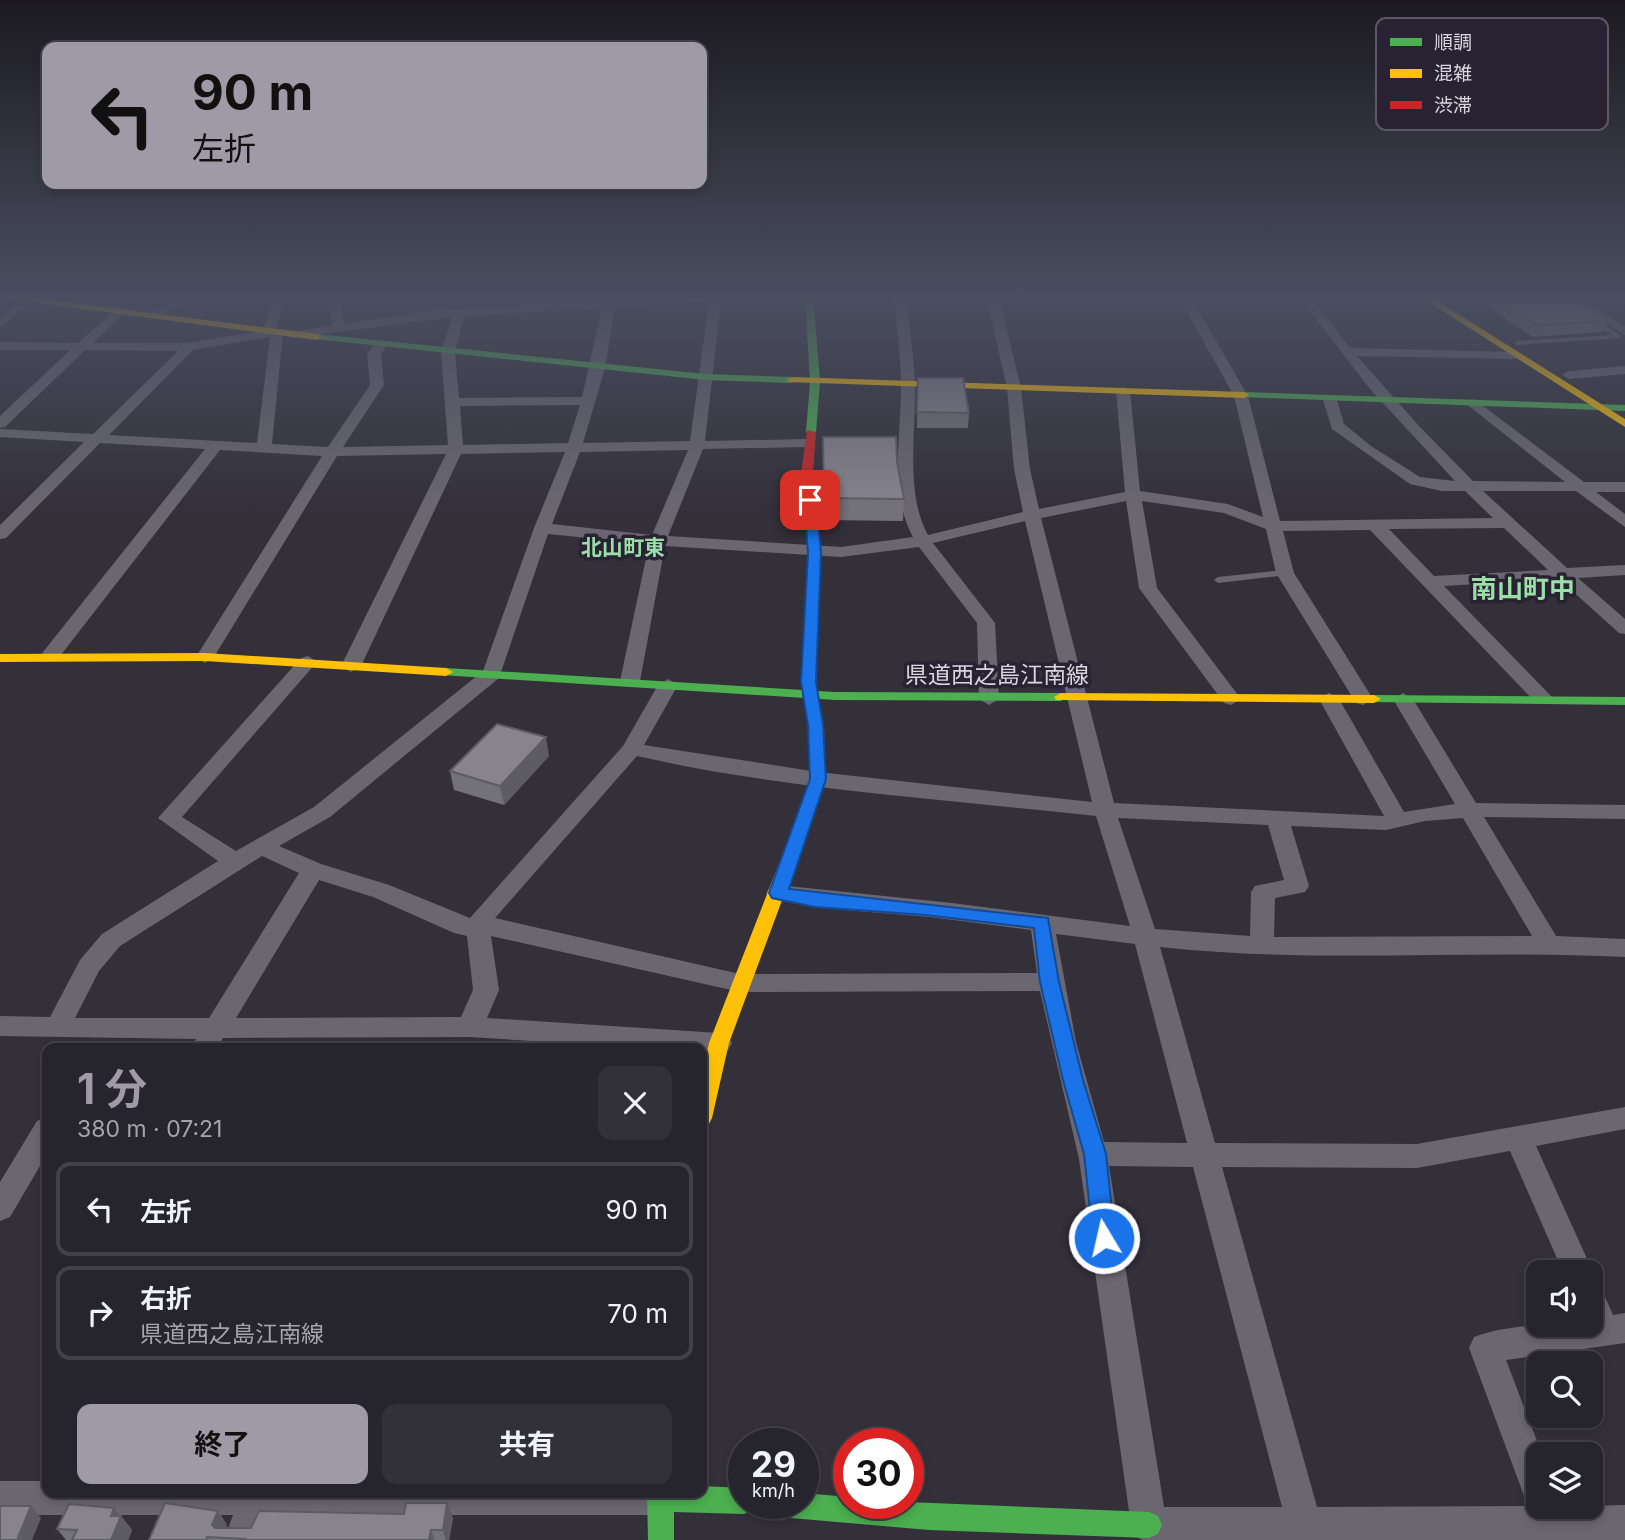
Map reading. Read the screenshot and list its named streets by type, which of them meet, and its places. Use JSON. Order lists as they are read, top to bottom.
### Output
{
  "streets": {
    "main road": ["県道西之島江南線"]
  },
  "districts": ["北山町東", "南山町中"],
  "legend": ["順調", "混雑", "渋滞"],
  "page": {
    "turn": ["90 m", "左折"],
    "heading": ["1 分", "380 m · 07:21"],
    "list": [
      {
        "name": "左折",
        "value": "90 m"
      },
      {
        "name": "右折",
        "note": "県道西之島江南線",
        "value": "70 m"
      }
    ],
    "buttons": ["終了", "共有"],
    "speed": "29 km/h",
    "limit": "30"
  }
}
